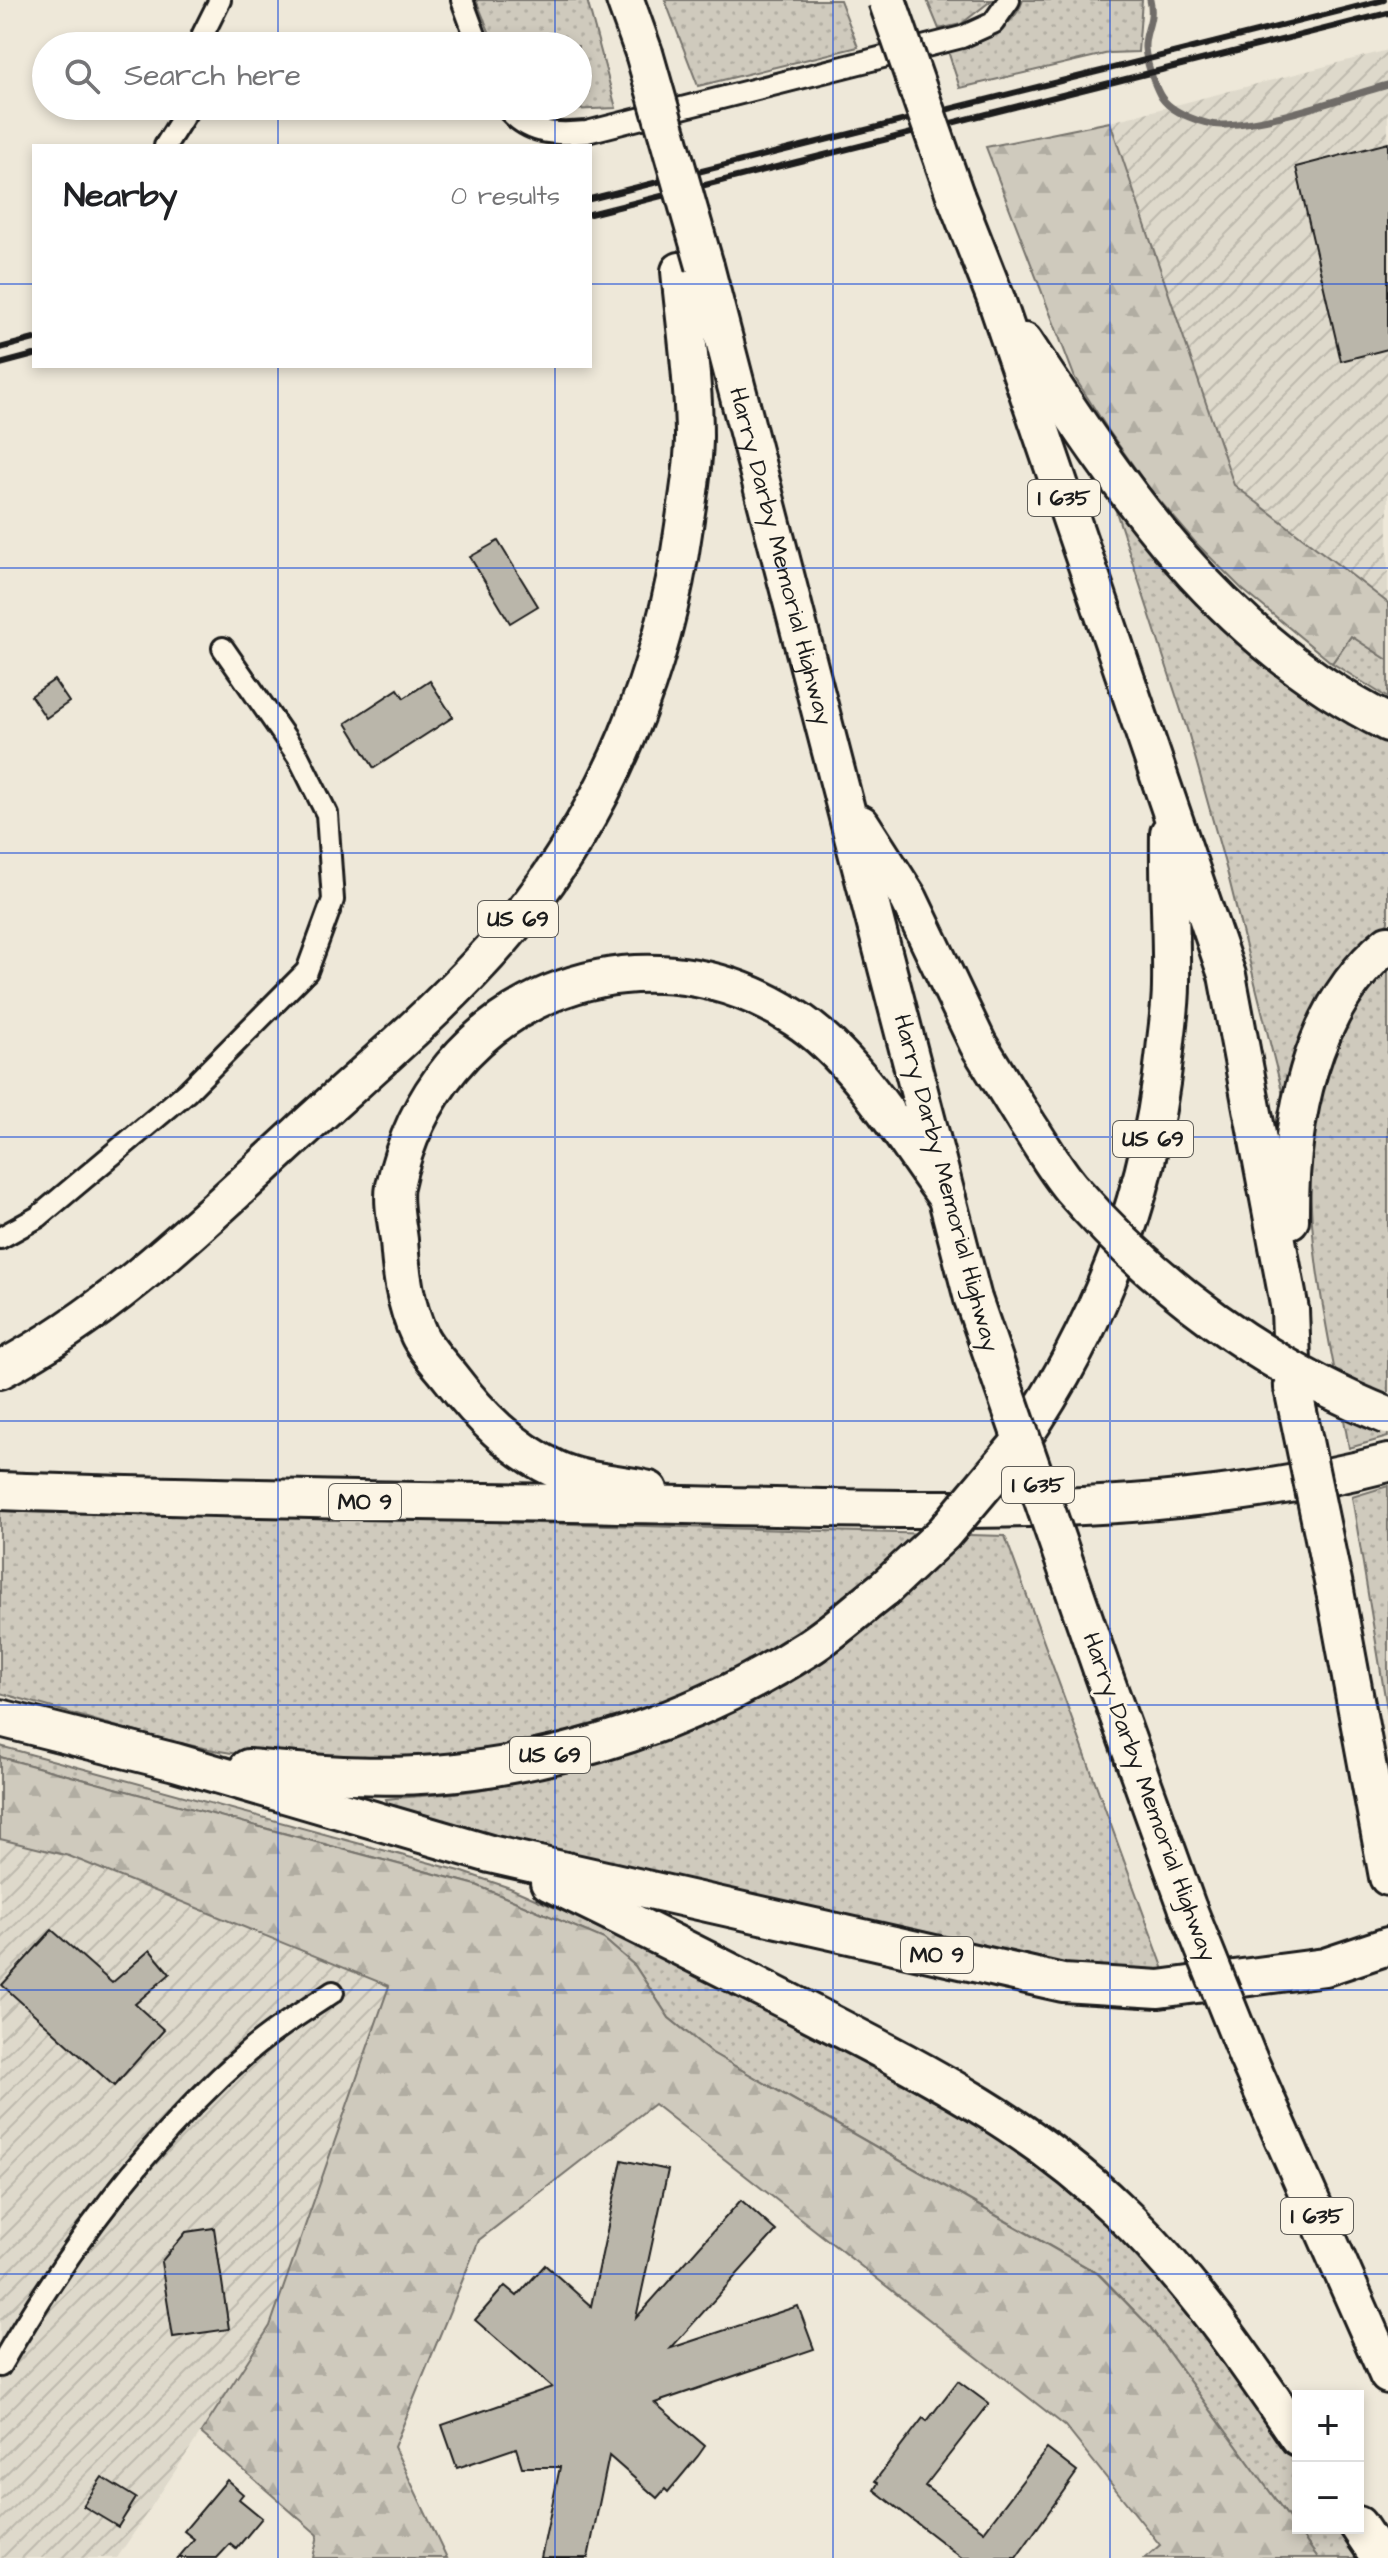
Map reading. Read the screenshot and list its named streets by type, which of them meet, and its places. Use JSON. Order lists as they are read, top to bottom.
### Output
{
  "streets": {
    "highway": [
      "I 635",
      "Harry Darby Memorial Highway",
      "US 69",
      "MO 9"
    ]
  },
  "crossings": [
    ["I 635", "US 69"],
    ["Harry Darby Memorial Highway", "US 69"],
    ["US 69", "MO 9"]
  ],
  "page": {
    "search": "Search here",
    "heading": ["Nearby", "0 results"],
    "map_buttons": ["+", "−"]
  }
}
